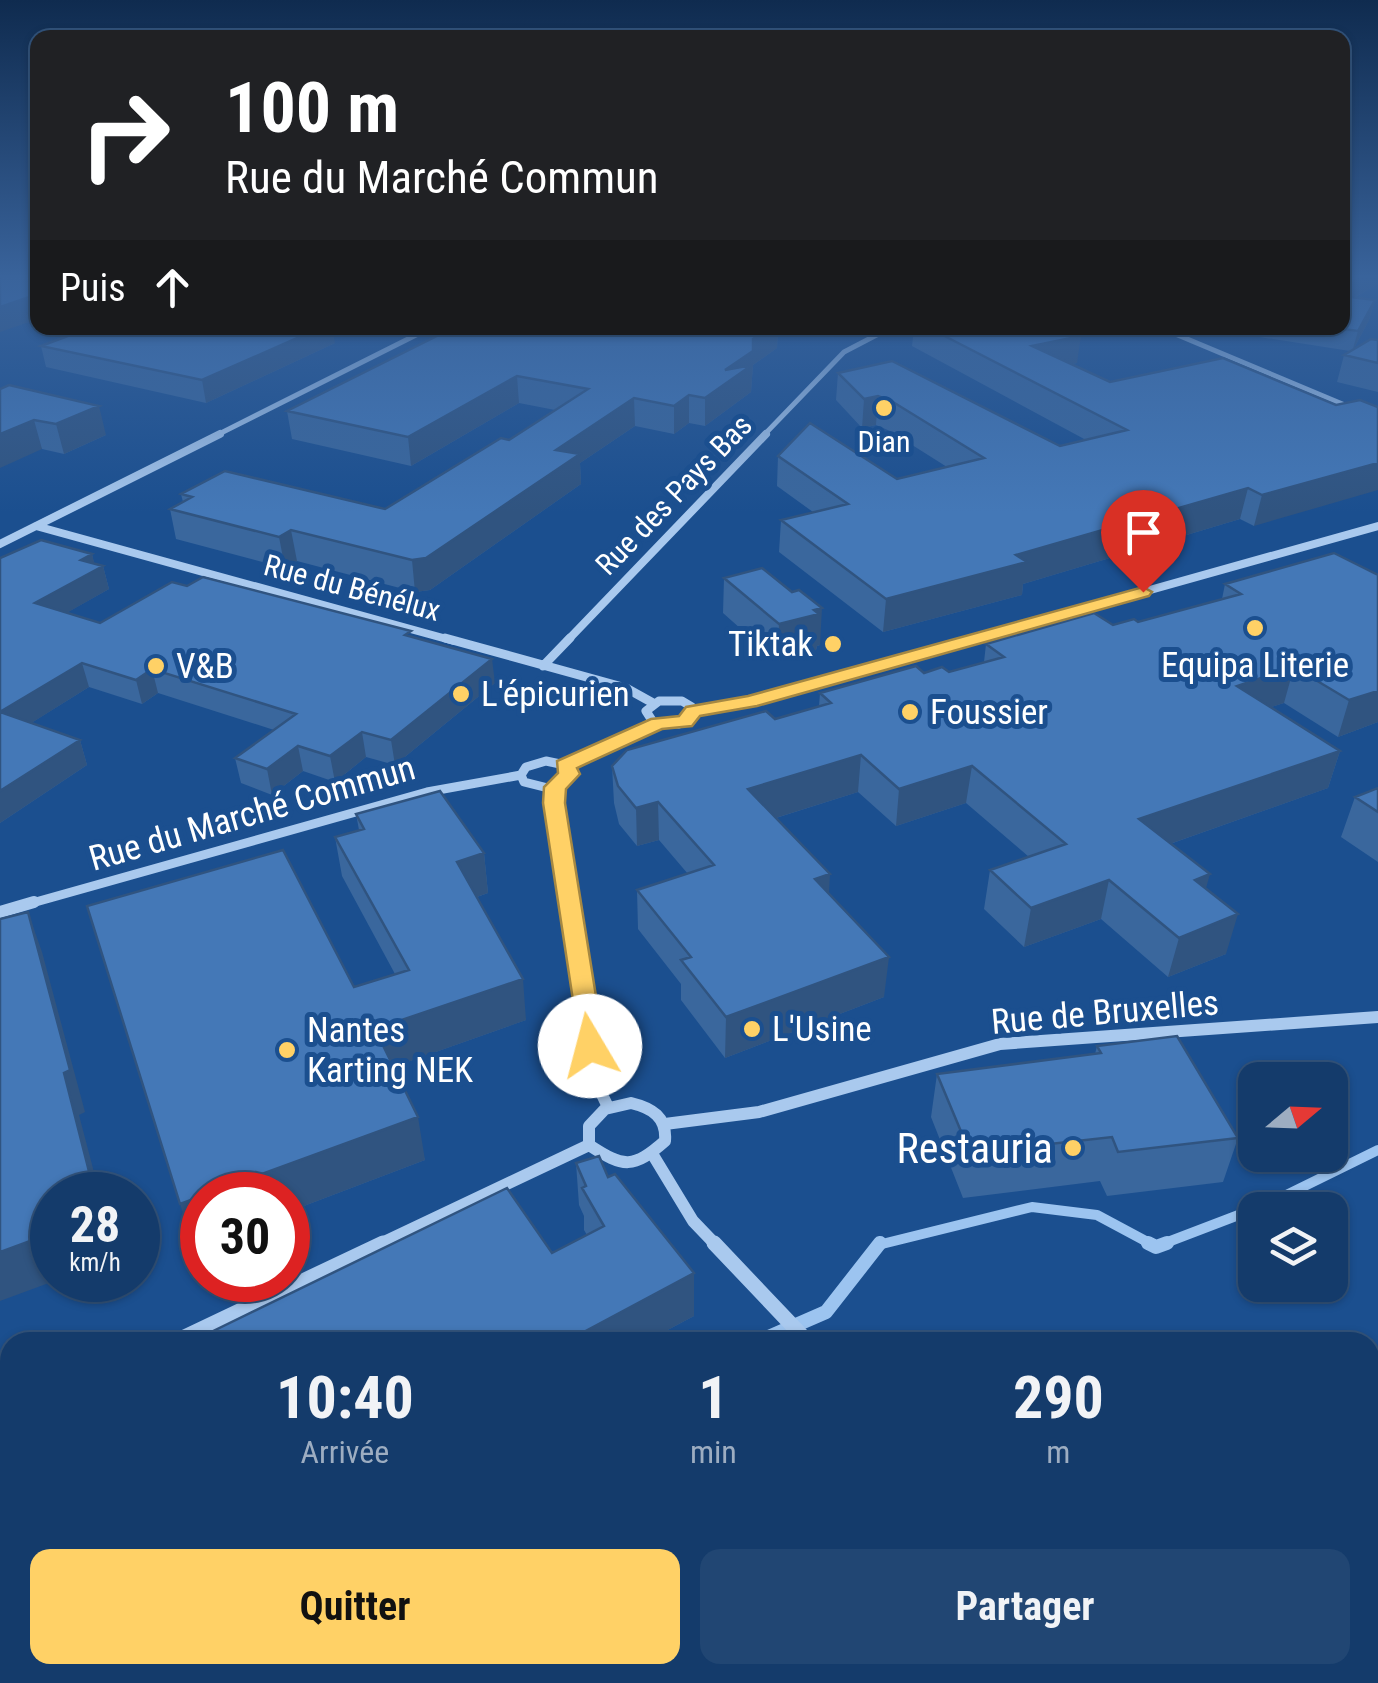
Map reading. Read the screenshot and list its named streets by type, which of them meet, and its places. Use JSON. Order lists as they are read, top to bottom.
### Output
{
  "streets": {
    "street": [
      "Rue des Pays Bas",
      "Rue du Bénélux",
      "Rue du Marché Commun",
      "Rue de Bruxelles"
    ]
  },
  "crossings": [
    ["Rue des Pays Bas", "Rue du Bénélux"]
  ],
  "places": [
    "Dian",
    "Equipa Literie",
    "Tiktak",
    "V&B",
    "L'épicurien",
    "Foussier",
    "L'Usine",
    "Nantes Karting NEK",
    "Restauria"
  ],
  "north": "right",
  "page": {
    "turn": ["100 m", "Rue du Marché Commun"],
    "then": "Puis",
    "speed": "28 km/h",
    "limit": "30",
    "eta": [
      "10:40",
      "Arrivée",
      "1",
      "min",
      "290",
      "m"
    ],
    "buttons": ["Quitter", "Partager"]
  }
}
